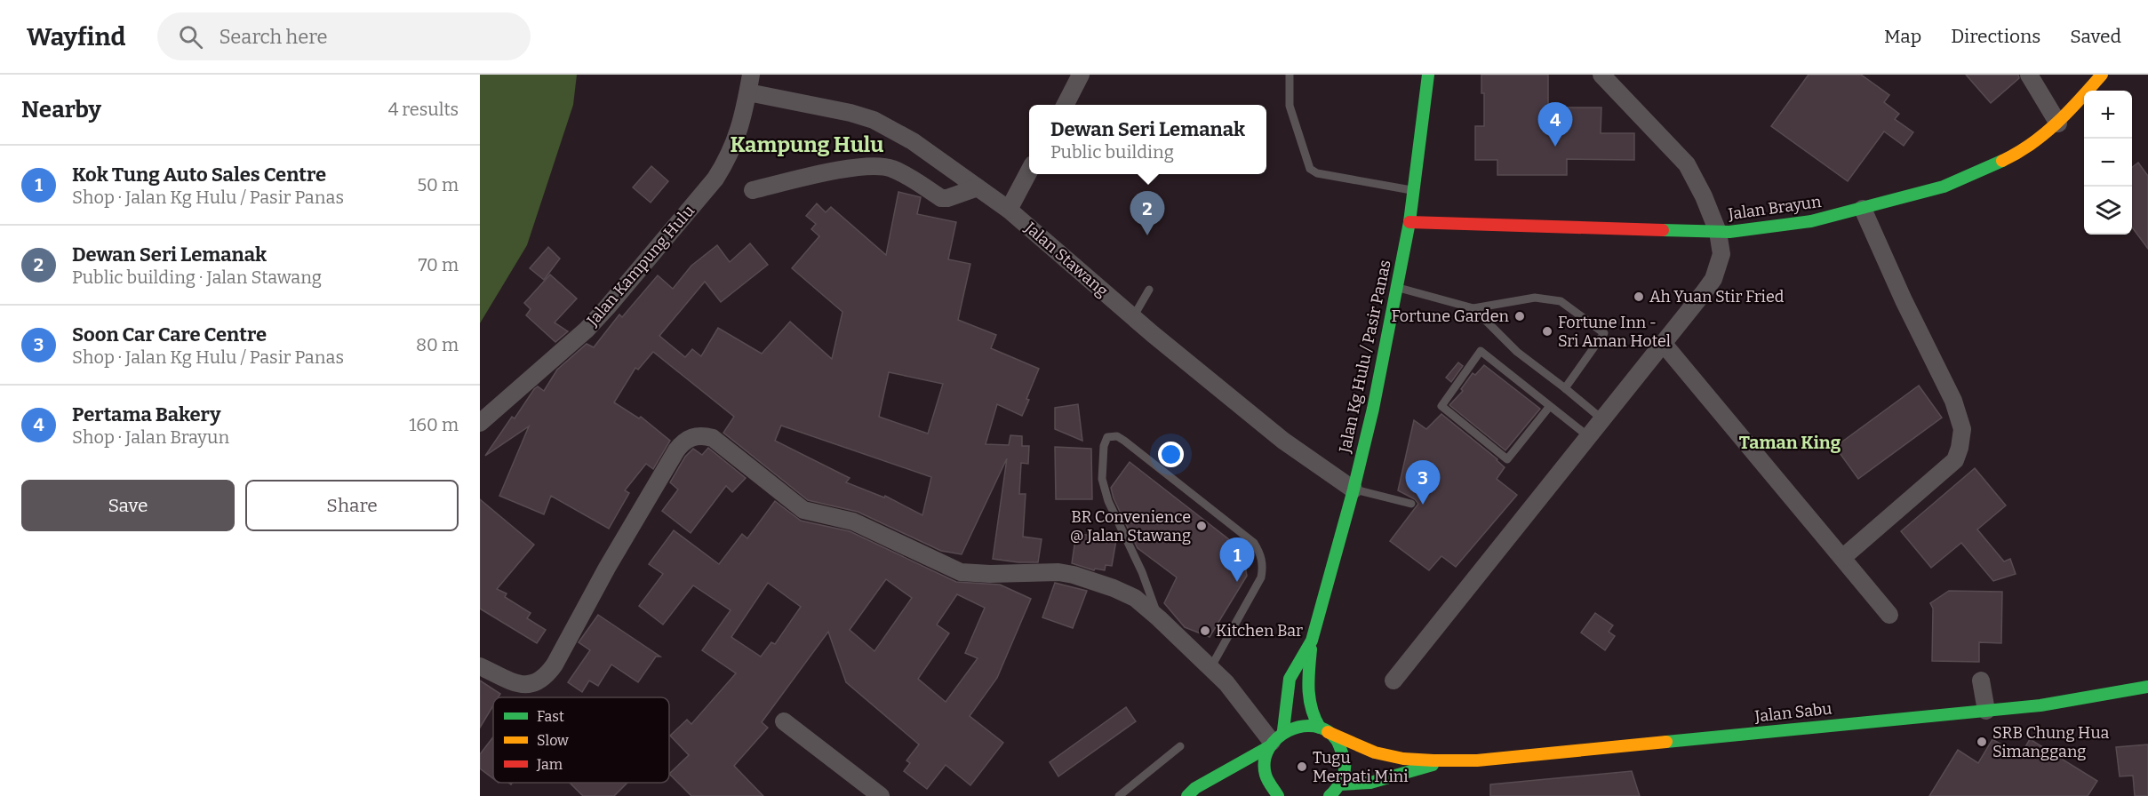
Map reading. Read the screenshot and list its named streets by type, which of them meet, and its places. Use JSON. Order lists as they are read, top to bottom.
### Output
{
  "streets": {
    "main road": ["Jalan Brayun", "Jalan Kg Hulu / Pasir Panas", "Jalan Sabu"],
    "street": ["Jalan Stawang", "Jalan Kampung Hulu"]
  },
  "crossings": [
    ["Jalan Brayun", "Jalan Kg Hulu / Pasir Panas"],
    ["Jalan Stawang", "Jalan Kampung Hulu"],
    ["Jalan Stawang", "Jalan Kg Hulu / Pasir Panas"]
  ],
  "districts": ["Kampung Hulu", "Taman King"],
  "places": [
    "Ah Yuan Stir Fried",
    "Fortune Garden",
    "Fortune Inn - Sri Aman Hotel",
    "BR Convenience @ Jalan Stawang",
    "Kitchen Bar",
    "SRB Chung Hua Simanggang",
    "Tugu Merpati Mini"
  ],
  "legend": ["Fast", "Slow", "Jam"],
  "page": {
    "header": "Wayfind",
    "search": "Search here",
    "nav": ["Map", "Directions", "Saved"],
    "heading": ["Nearby", "4 results"],
    "map_buttons": ["+", "−"],
    "pins": [
      "4",
      "2",
      "3",
      "1"
    ],
    "popup": ["Dewan Seri Lemanak", "Public building"],
    "list": [
      {
        "mark": "1",
        "name": "Kok Tung Auto Sales Centre",
        "note": "Shop · Jalan Kg Hulu / Pasir Panas",
        "value": "50 m"
      },
      {
        "mark": "2",
        "name": "Dewan Seri Lemanak",
        "note": "Public building · Jalan Stawang",
        "value": "70 m"
      },
      {
        "mark": "3",
        "name": "Soon Car Care Centre",
        "note": "Shop · Jalan Kg Hulu / Pasir Panas",
        "value": "80 m"
      },
      {
        "mark": "4",
        "name": "Pertama Bakery",
        "note": "Shop · Jalan Brayun",
        "value": "160 m"
      }
    ],
    "buttons": ["Save", "Share"]
  }
}
